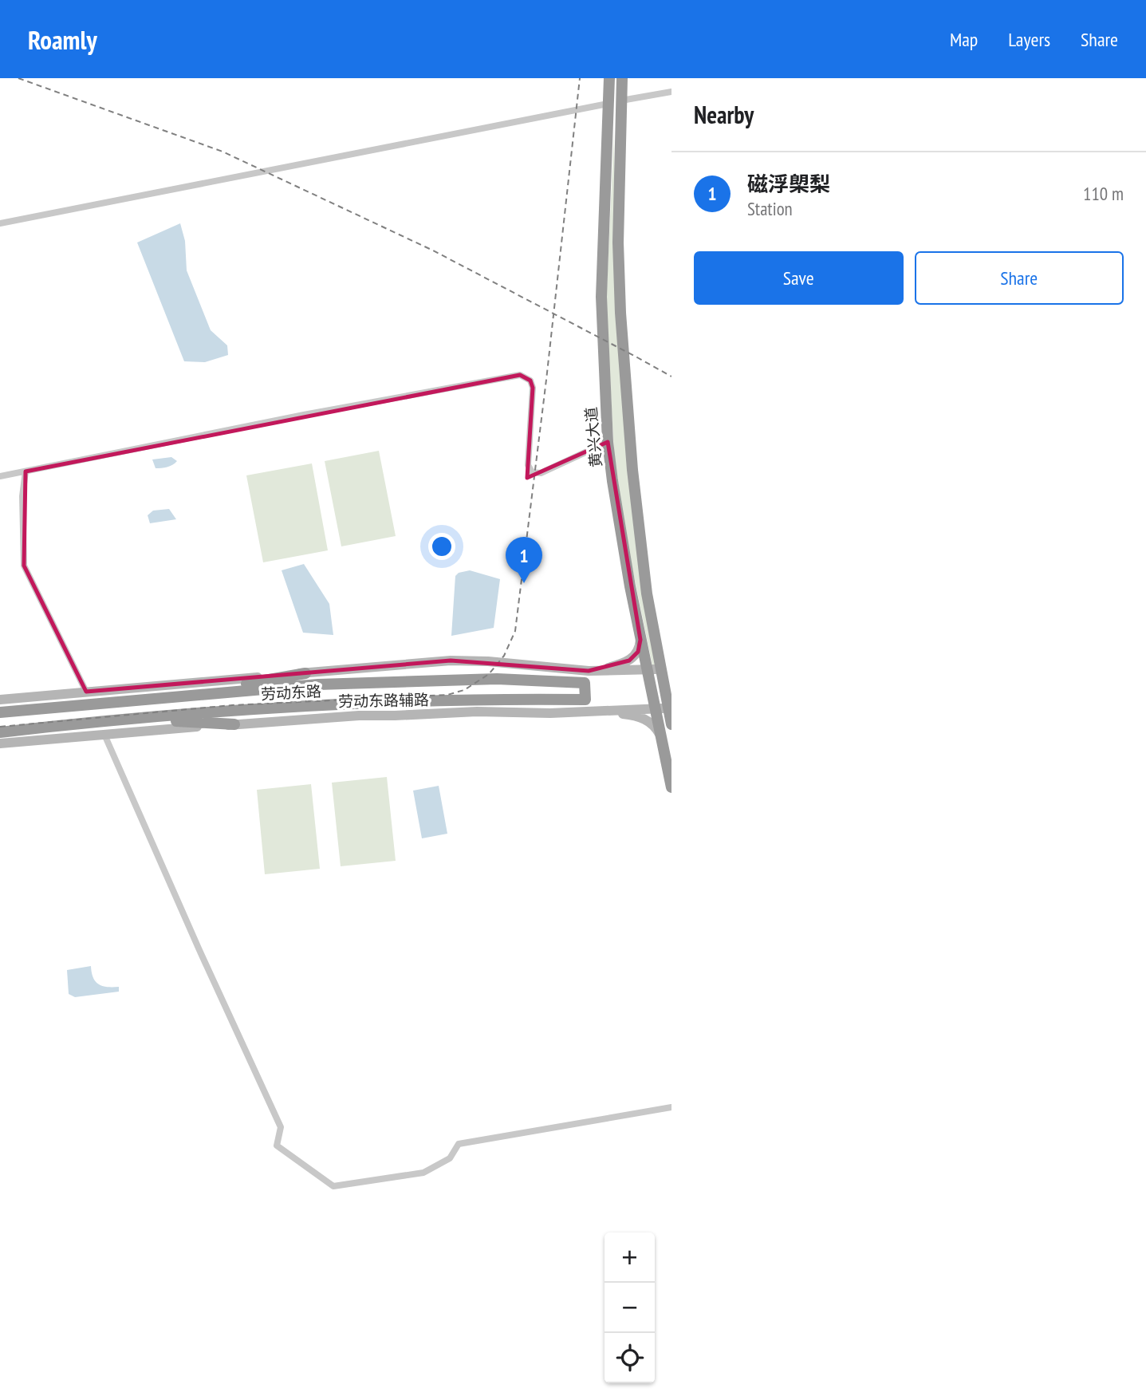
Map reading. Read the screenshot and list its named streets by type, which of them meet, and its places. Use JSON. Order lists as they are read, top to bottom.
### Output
{
  "streets": {
    "highway": ["黄兴大道", "劳动东路"],
    "main road": ["劳动东路辅路"]
  },
  "crossings": [
    ["黄兴大道", "劳动东路辅路"]
  ],
  "page": {
    "header": "Roamly",
    "nav": ["Map", "Layers", "Share"],
    "heading": "Nearby",
    "list": [
      {
        "mark": "1",
        "name": "磁浮㮾梨",
        "note": "Station",
        "value": "110 m"
      }
    ],
    "buttons": ["Save", "Share"],
    "pins": "1",
    "map_buttons": ["+", "−"]
  }
}
